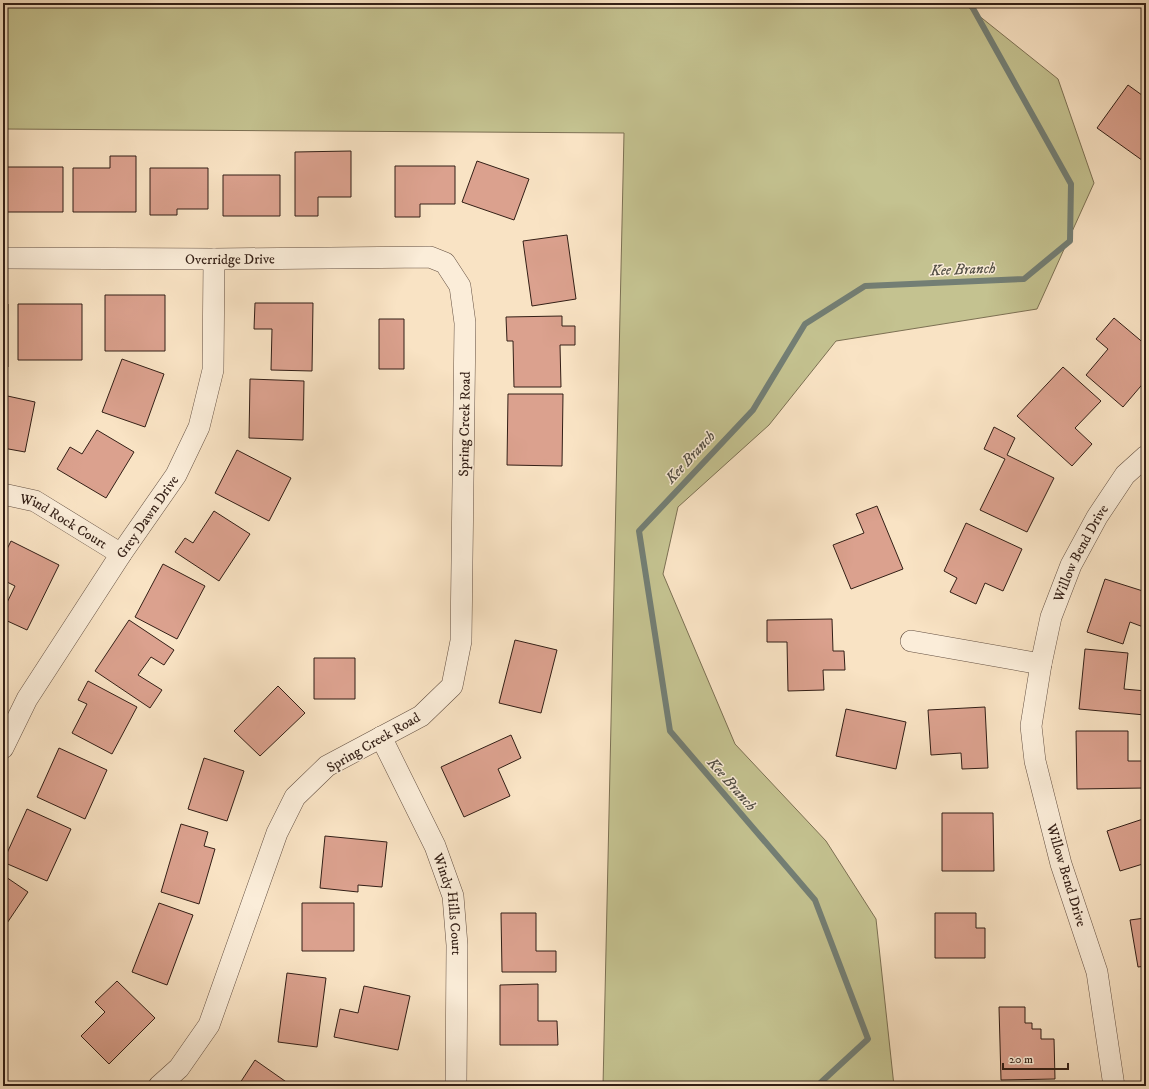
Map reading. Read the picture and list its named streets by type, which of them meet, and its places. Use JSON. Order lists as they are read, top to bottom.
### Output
{
  "streets": {
    "street": [
      "Overridge Drive",
      "Spring Creek Road",
      "Grey Dawn Drive",
      "Wind Rock Court",
      "Willow Bend Drive",
      "Windy Hills Court"
    ]
  },
  "crossings": [
    ["Overridge Drive", "Spring Creek Road"],
    ["Overridge Drive", "Grey Dawn Drive"],
    ["Spring Creek Road", "Windy Hills Court"],
    ["Grey Dawn Drive", "Wind Rock Court"]
  ],
  "water": ["Kee Branch"],
  "scale_bar": "20 m"
}
